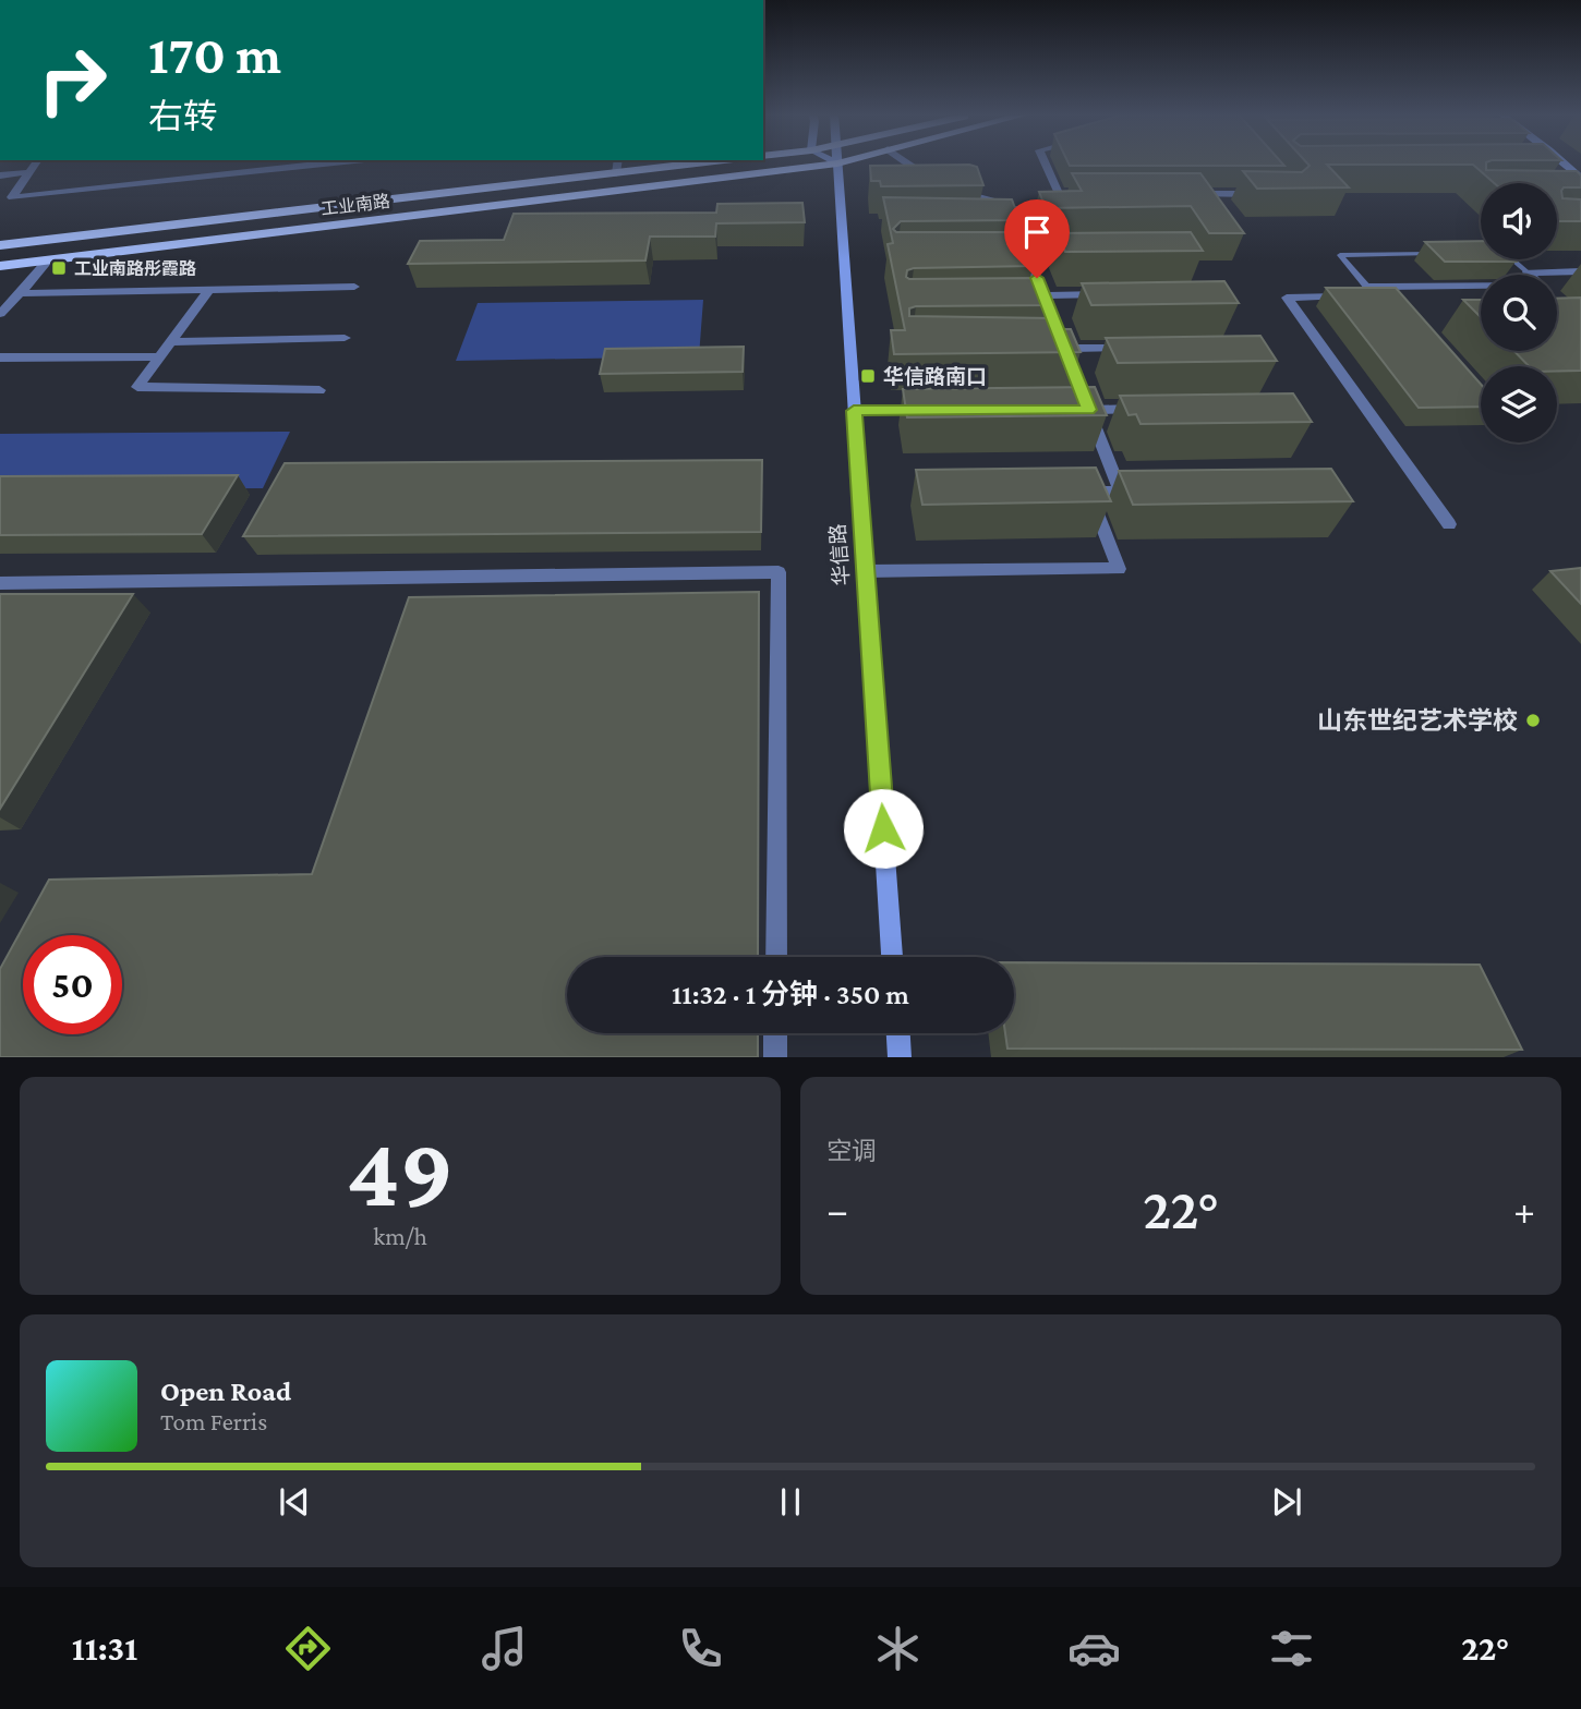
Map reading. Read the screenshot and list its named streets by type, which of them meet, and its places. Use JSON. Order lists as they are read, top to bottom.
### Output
{
  "streets": {
    "main road": ["工业南路", "华信路"]
  },
  "crossings": [
    ["工业南路", "华信路"]
  ],
  "places": {
    "transit": ["工业南路彤霞路", "华信路南口"],
    "other": ["山东世纪艺术学校"]
  },
  "page": {
    "turn": ["170 m", "右转"],
    "limit": "50",
    "trip": "11:32 · 1 分钟 · 350 m",
    "tile": [
      ["49", "km/h"],
      "空调"
    ],
    "heat": ["−", "22°", "+"],
    "song": ["Open Road", "Tom Ferris"],
    "tabs": ["11:31", "22°"]
  }
}
